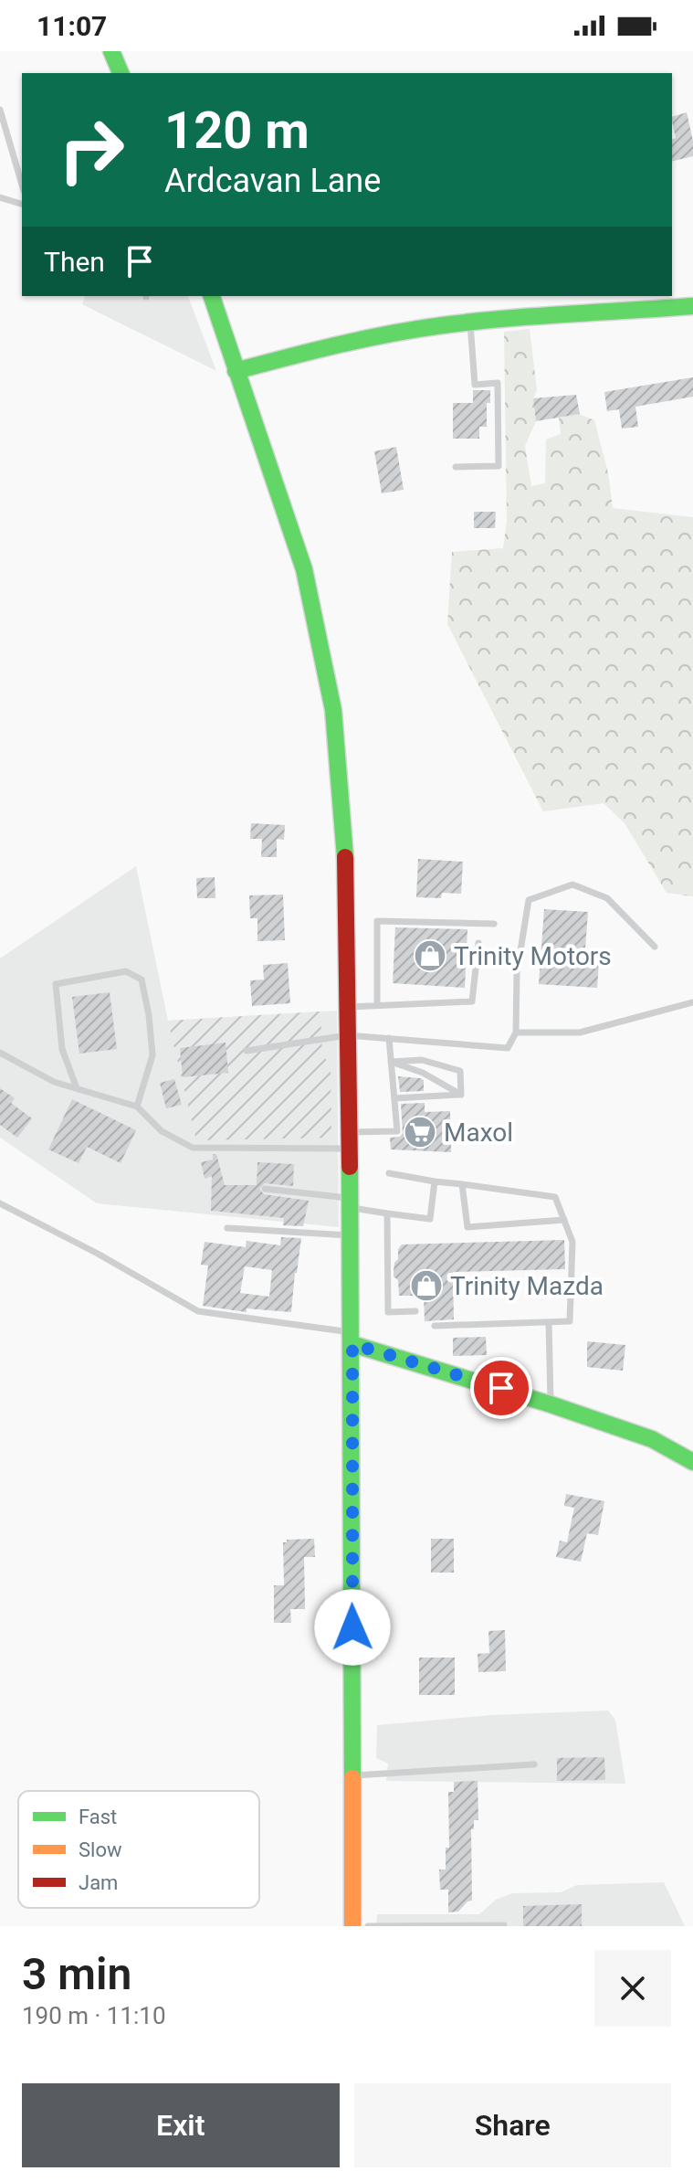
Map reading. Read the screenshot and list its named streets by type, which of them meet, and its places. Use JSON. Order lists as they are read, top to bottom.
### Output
{
  "places": {
    "shop": ["Trinity Motors", "Trinity Mazda"],
    "supermarket": ["Maxol"]
  },
  "legend": ["Fast", "Slow", "Jam"],
  "page": {
    "status": "11:07",
    "turn": ["120 m", "Ardcavan Lane"],
    "then": "Then",
    "heading": ["3 min", "190 m · 11:10"],
    "buttons": ["Exit", "Share"]
  }
}
